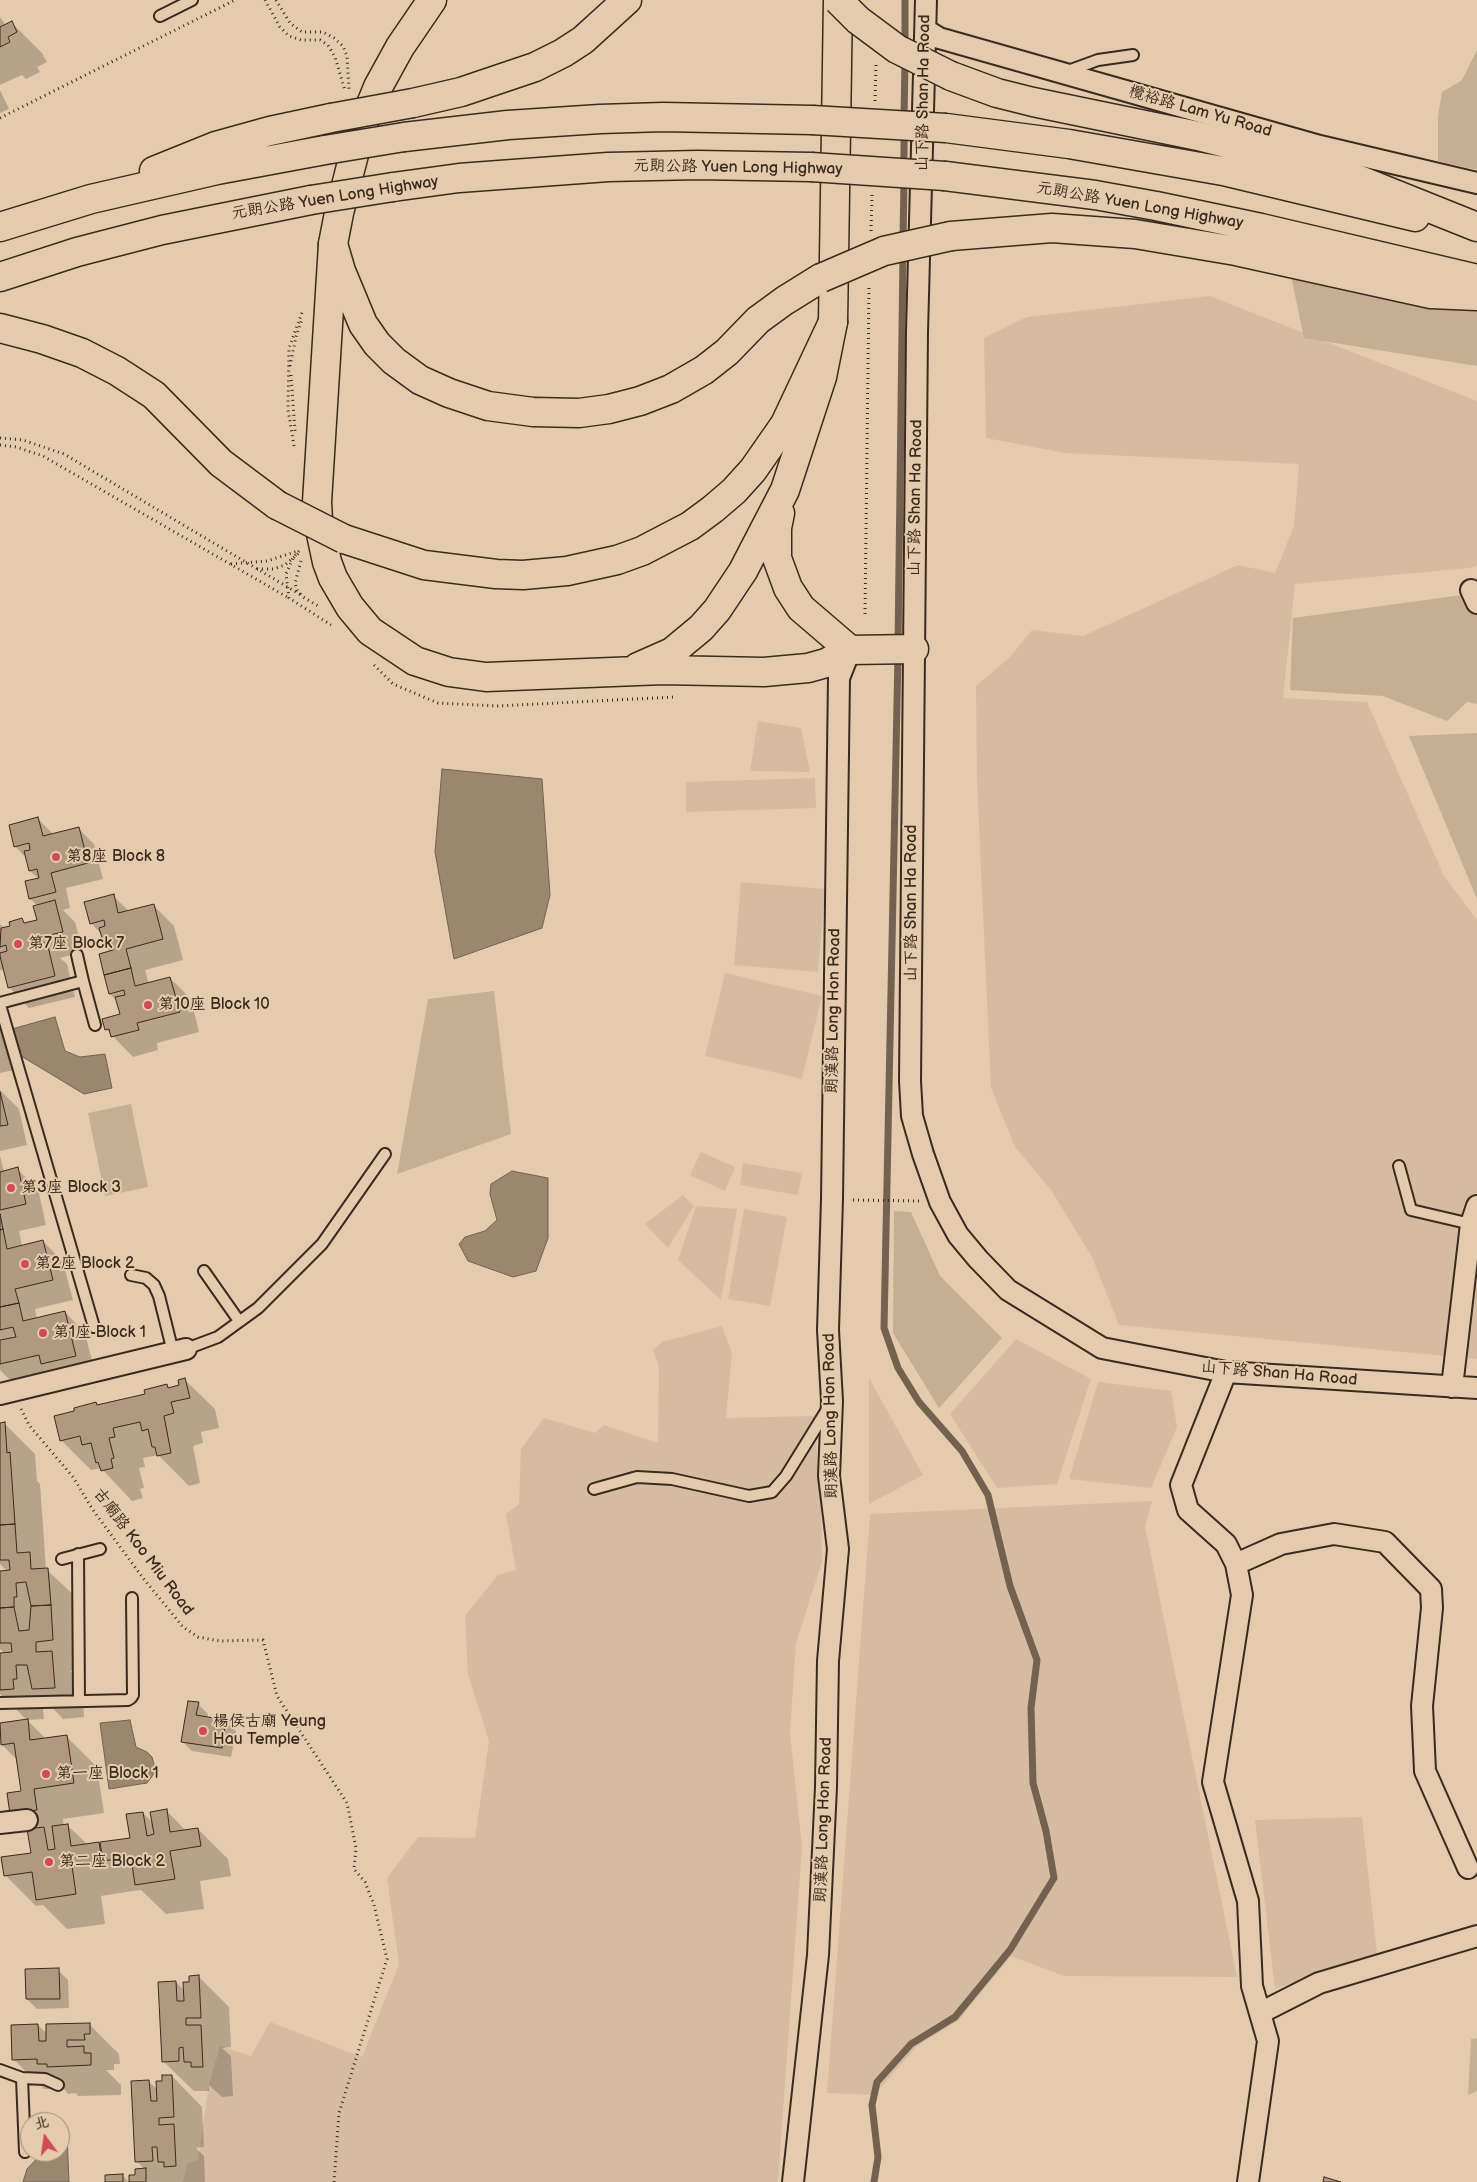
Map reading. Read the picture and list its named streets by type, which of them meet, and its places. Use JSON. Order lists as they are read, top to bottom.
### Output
{
  "streets": {
    "main road": ["元朗公路 Yuen Long Highway"],
    "street": ["山下路 Shan Ha Road", "欖裕路 Lam Yu Road", "朗漢路 Long Hon Road"],
    "path": ["古廟路 Koo Miu Road"]
  },
  "crossings": [
    ["山下路 Shan Ha Road", "欖裕路 Lam Yu Road"]
  ],
  "places": [
    "第8座 Block 8",
    "第7座 Block 7",
    "第10座 Block 10",
    "第3座 Block 3",
    "第2座 Block 2",
    "第1座 Block 1",
    "楊侯古廟 Yeung Hau Temple",
    "第一座 Block 1",
    "第二座 Block 2"
  ],
  "north": "top"
}
